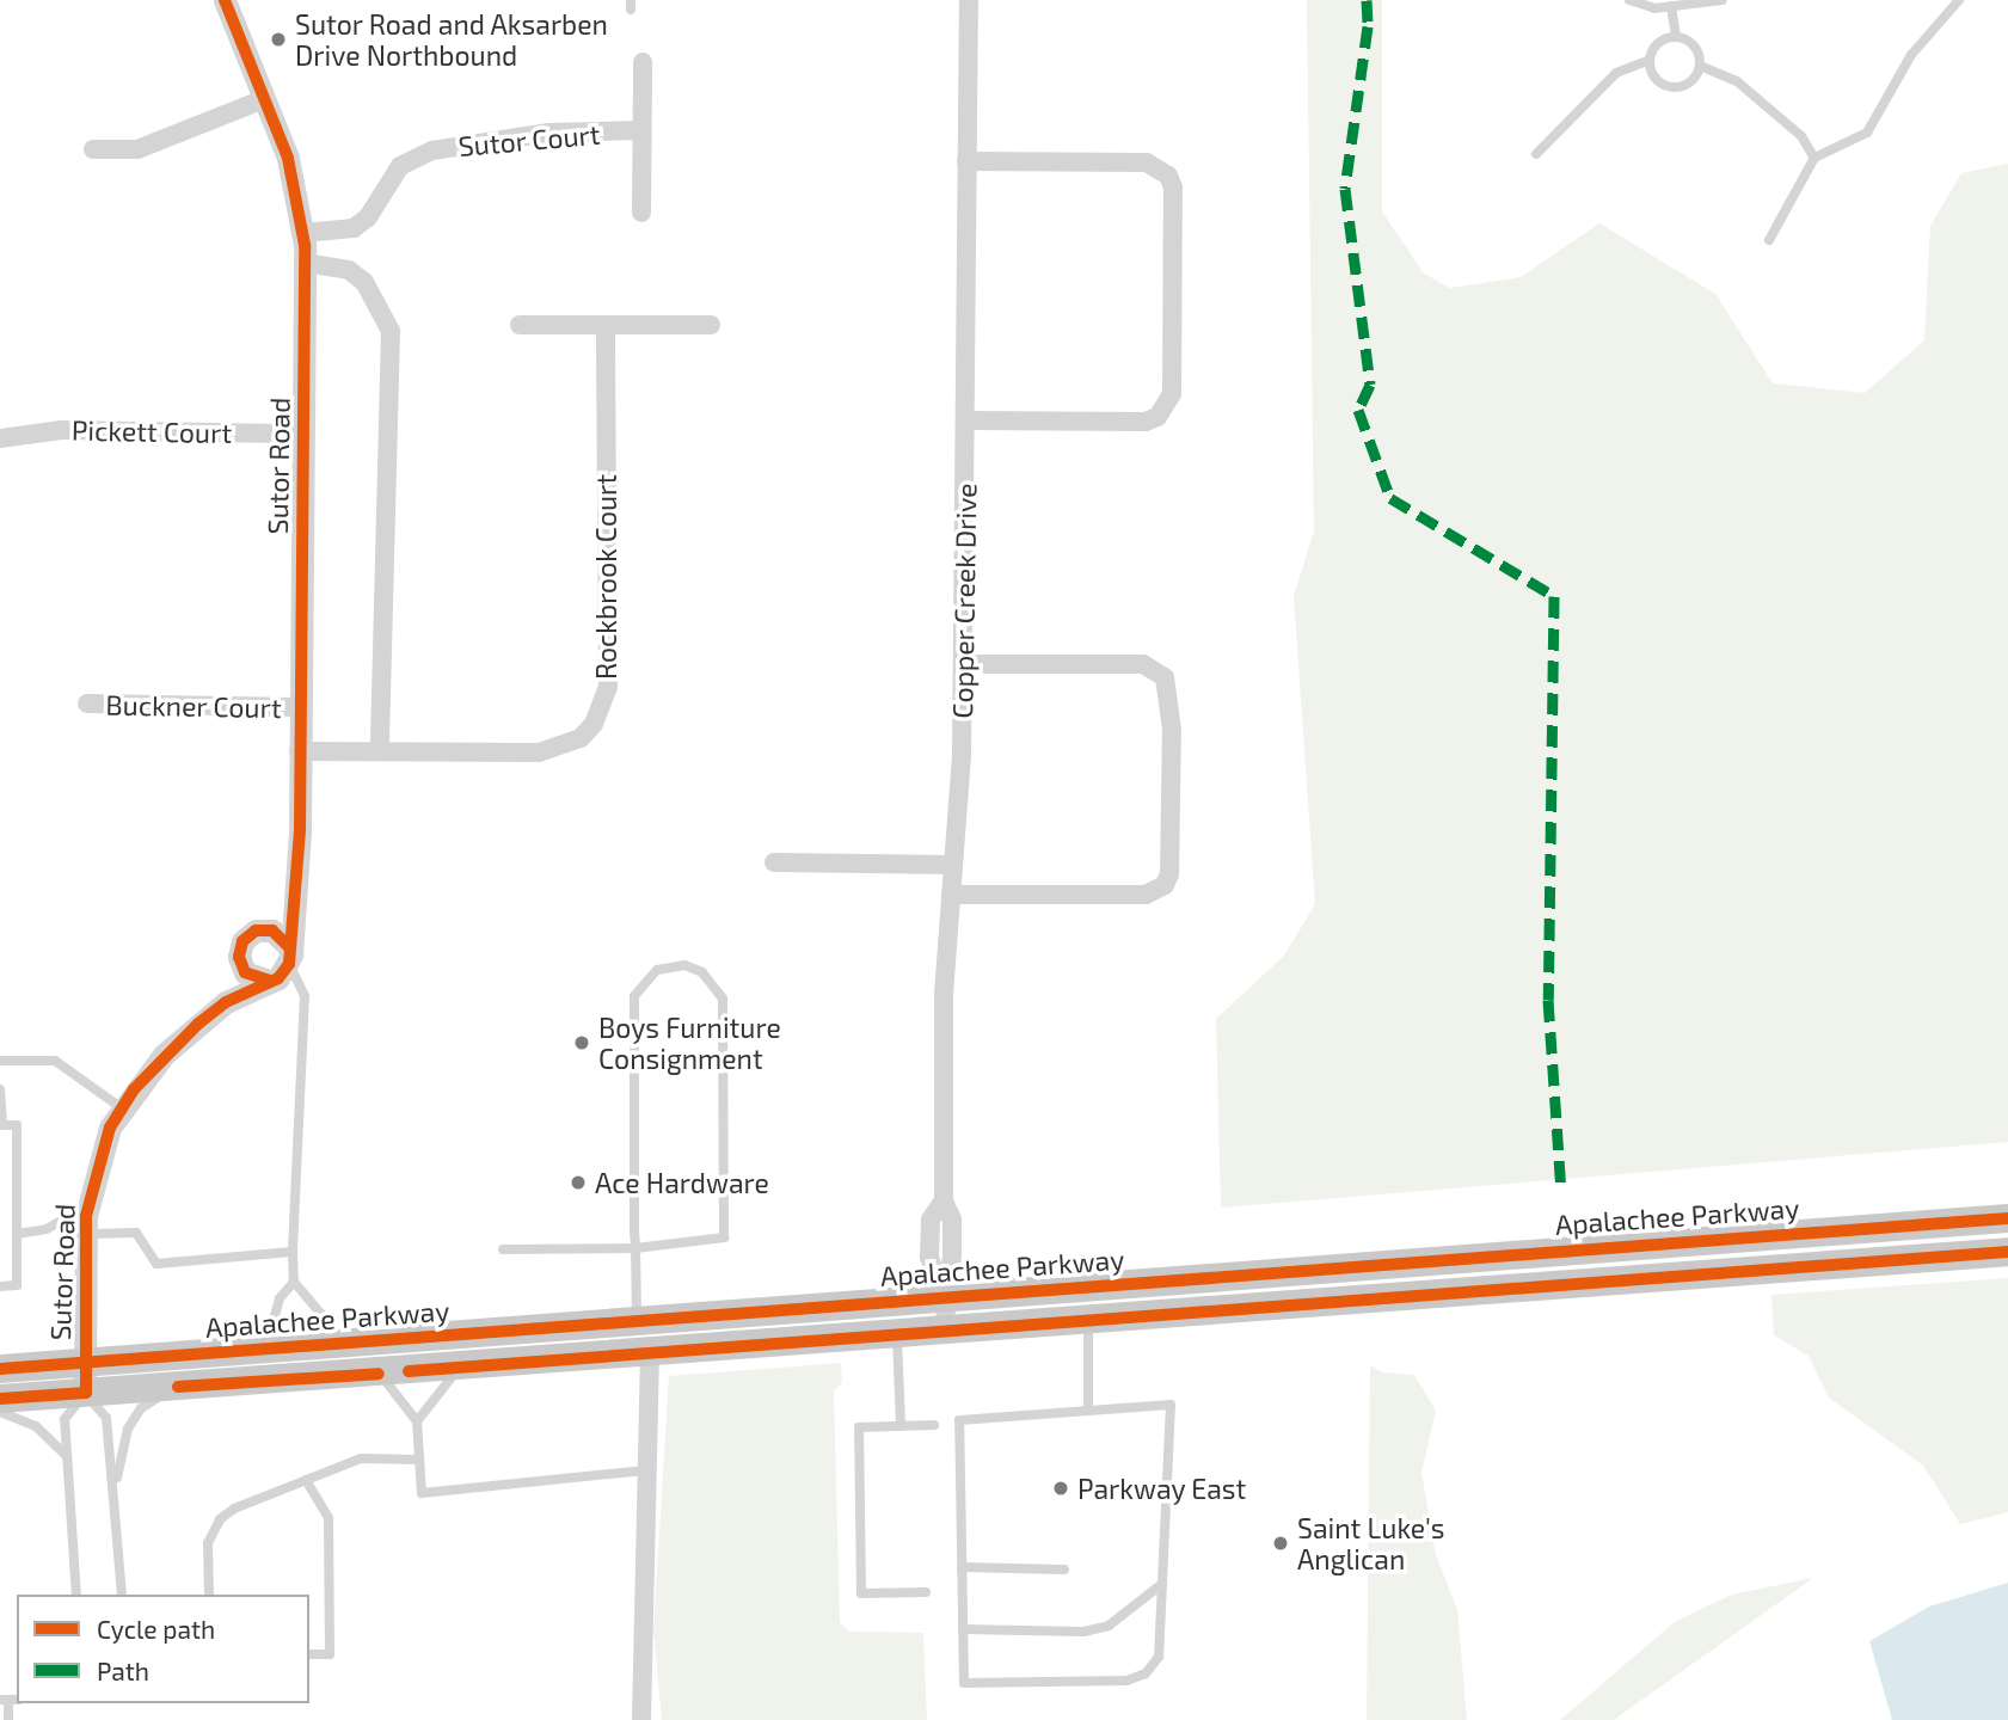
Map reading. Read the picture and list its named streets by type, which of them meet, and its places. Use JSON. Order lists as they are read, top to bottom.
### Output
{
  "streets": {
    "main road": ["Apalachee Parkway"],
    "street": [
      "Sutor Court",
      "Pickett Court",
      "Sutor Road",
      "Rockbrook Court",
      "Copper Creek Drive",
      "Buckner Court"
    ]
  },
  "crossings": [
    ["Sutor Court", "Sutor Road"],
    ["Pickett Court", "Sutor Road"],
    ["Sutor Road", "Rockbrook Court"],
    ["Sutor Road", "Buckner Court"],
    ["Sutor Road", "Apalachee Parkway"],
    ["Copper Creek Drive", "Apalachee Parkway"]
  ],
  "places": [
    "Sutor Road and Aksarben Drive Northbound",
    "Boys Furniture Consignment",
    "Ace Hardware",
    "Parkway East",
    "Saint Luke's Anglican"
  ],
  "legend": ["Cycle path", "Path"]
}
